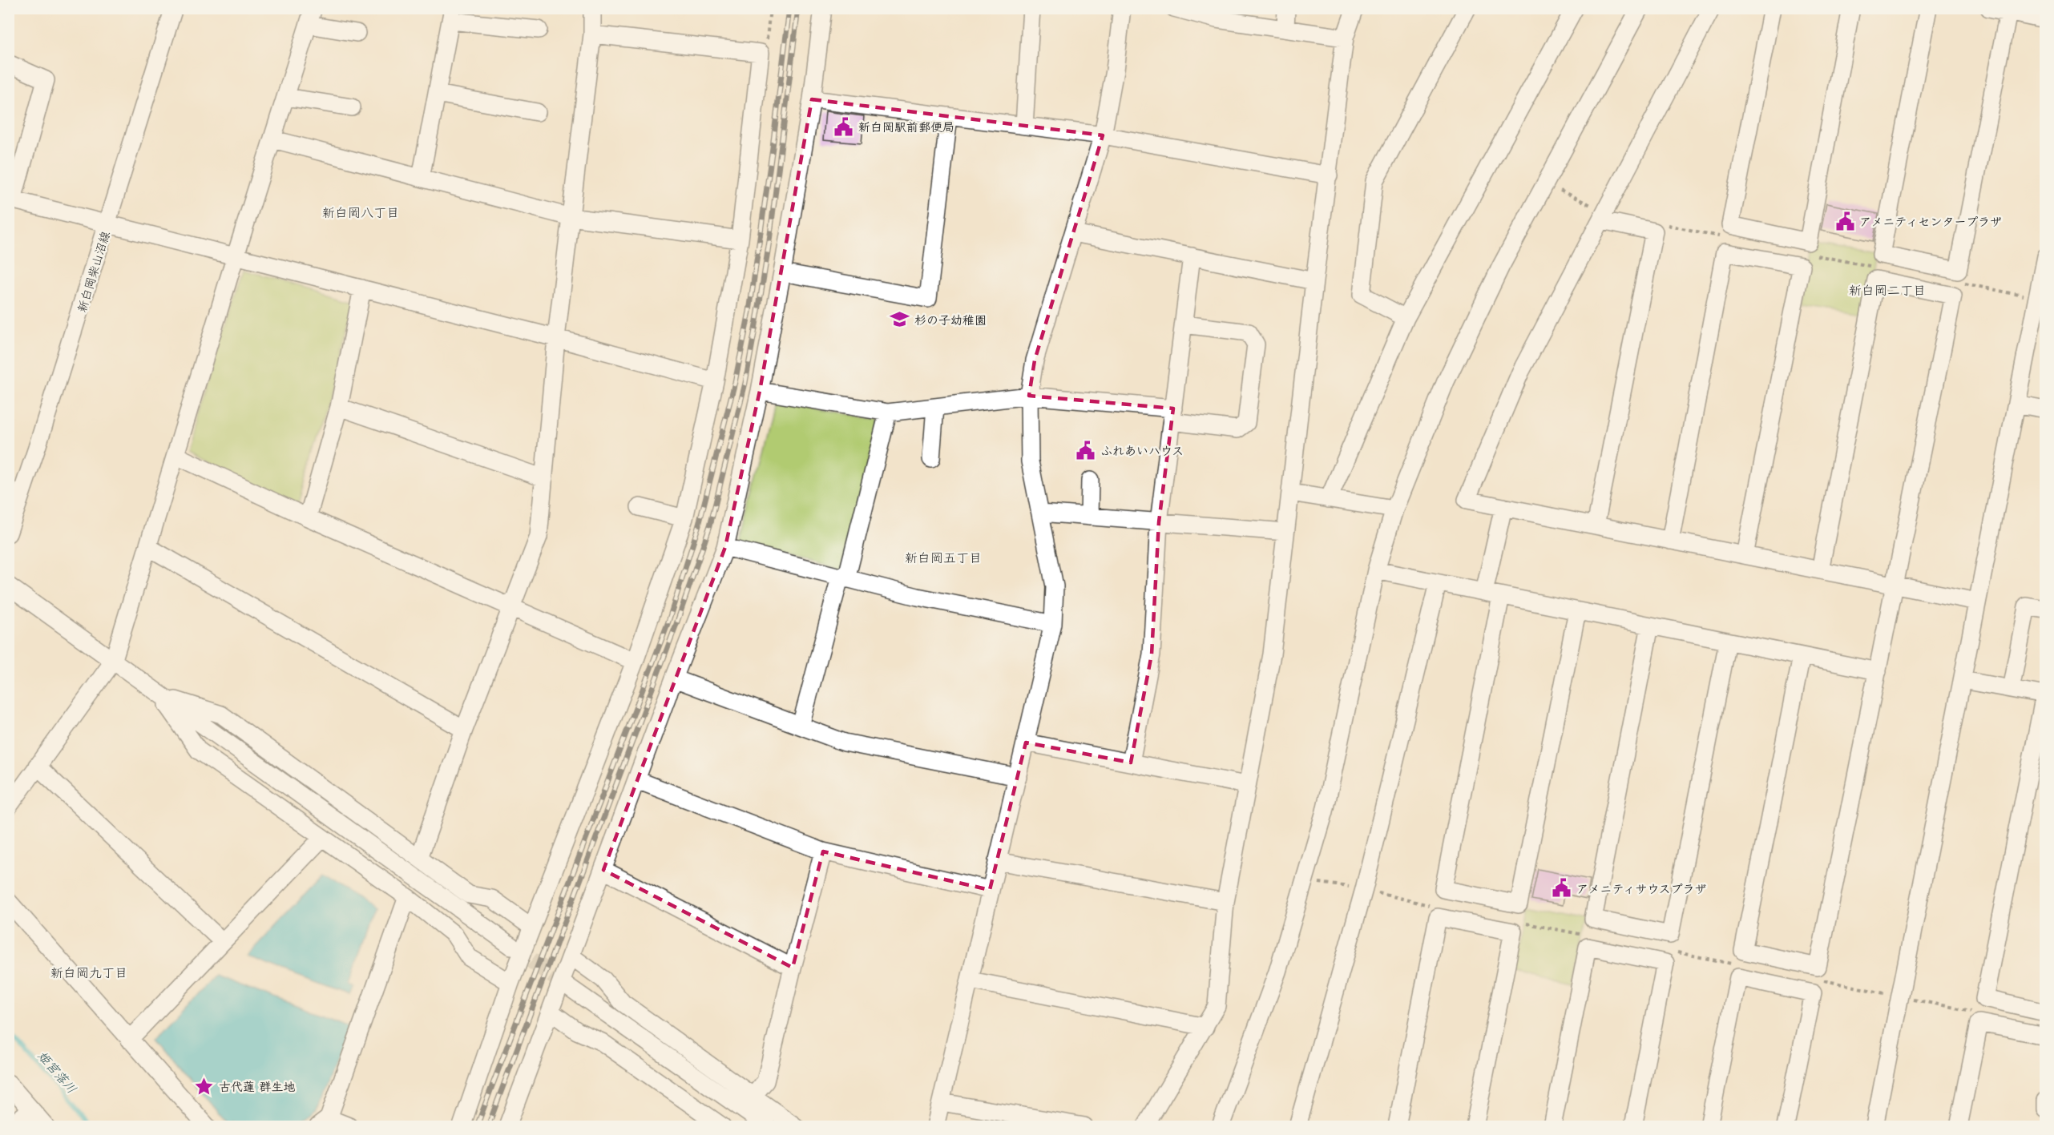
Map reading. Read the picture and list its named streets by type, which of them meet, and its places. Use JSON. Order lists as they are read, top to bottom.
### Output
{
  "streets": {
    "street": ["新白岡柴山沼線"]
  },
  "districts": [
    "新白岡八丁目",
    "新白岡二丁目",
    "新白岡五丁目",
    "新白岡九丁目"
  ],
  "water": ["姫宮落川"],
  "places": {
    "public building": [
      "新白岡駅前郵便局",
      "アメニティセンタープラザ",
      "ふれあいハウス",
      "アメニティサウスプラザ"
    ],
    "school or university": ["杉の子幼稚園"],
    "place": ["古代蓮 群生地"]
  }
}
